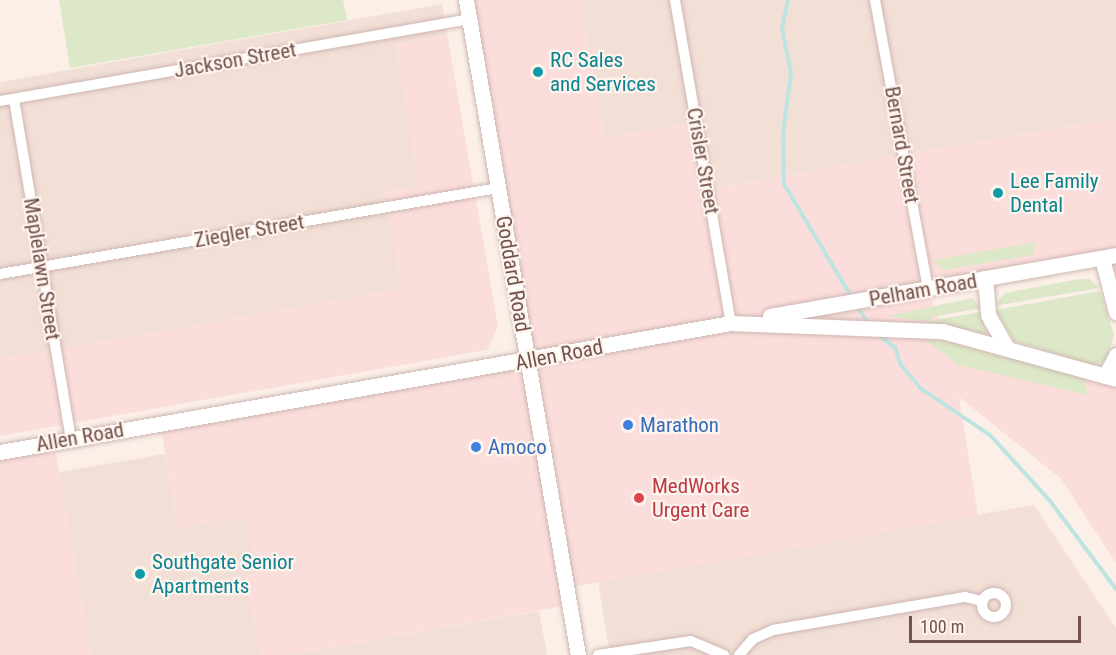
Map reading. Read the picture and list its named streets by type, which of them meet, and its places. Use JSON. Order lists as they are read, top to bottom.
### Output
{
  "streets": {
    "main road": ["Goddard Road", "Pelham Road", "Allen Road"],
    "street": [
      "Jackson Street",
      "Bernard Street",
      "Crisler Street",
      "Ziegler Street",
      "Maplelawn Street"
    ]
  },
  "crossings": [
    ["Jackson Street", "Maplelawn Street"],
    ["Jackson Street", "Goddard Road"],
    ["Bernard Street", "Pelham Road"],
    ["Crisler Street", "Pelham Road"],
    ["Crisler Street", "Allen Road"],
    ["Ziegler Street", "Maplelawn Street"],
    ["Ziegler Street", "Goddard Road"],
    ["Maplelawn Street", "Allen Road"],
    ["Goddard Road", "Allen Road"],
    ["Pelham Road", "Allen Road"]
  ],
  "places": [
    "RC Sales and Services",
    "Lee Family Dental",
    "Marathon",
    "Amoco",
    "MedWorks Urgent Care",
    "Southgate Senior Apartments"
  ],
  "scale_bar": "100 m"
}
